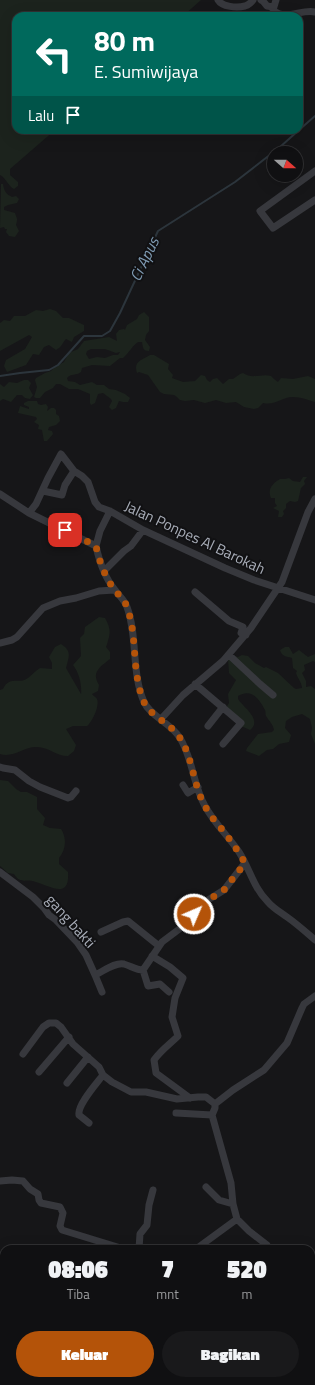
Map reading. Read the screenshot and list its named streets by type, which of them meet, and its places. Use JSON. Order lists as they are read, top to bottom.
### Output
{
  "streets": {
    "street": ["Jalan Ponpes Al Barokah", "gang bakti"]
  },
  "water": ["Ci Apus"],
  "north": "right",
  "page": {
    "turn": ["80 m", "E. Sumiwijaya"],
    "then": "Lalu",
    "eta": [
      "08:06",
      "Tiba",
      "7",
      "mnt",
      "520",
      "m"
    ],
    "buttons": ["Keluar", "Bagikan"]
  }
}
